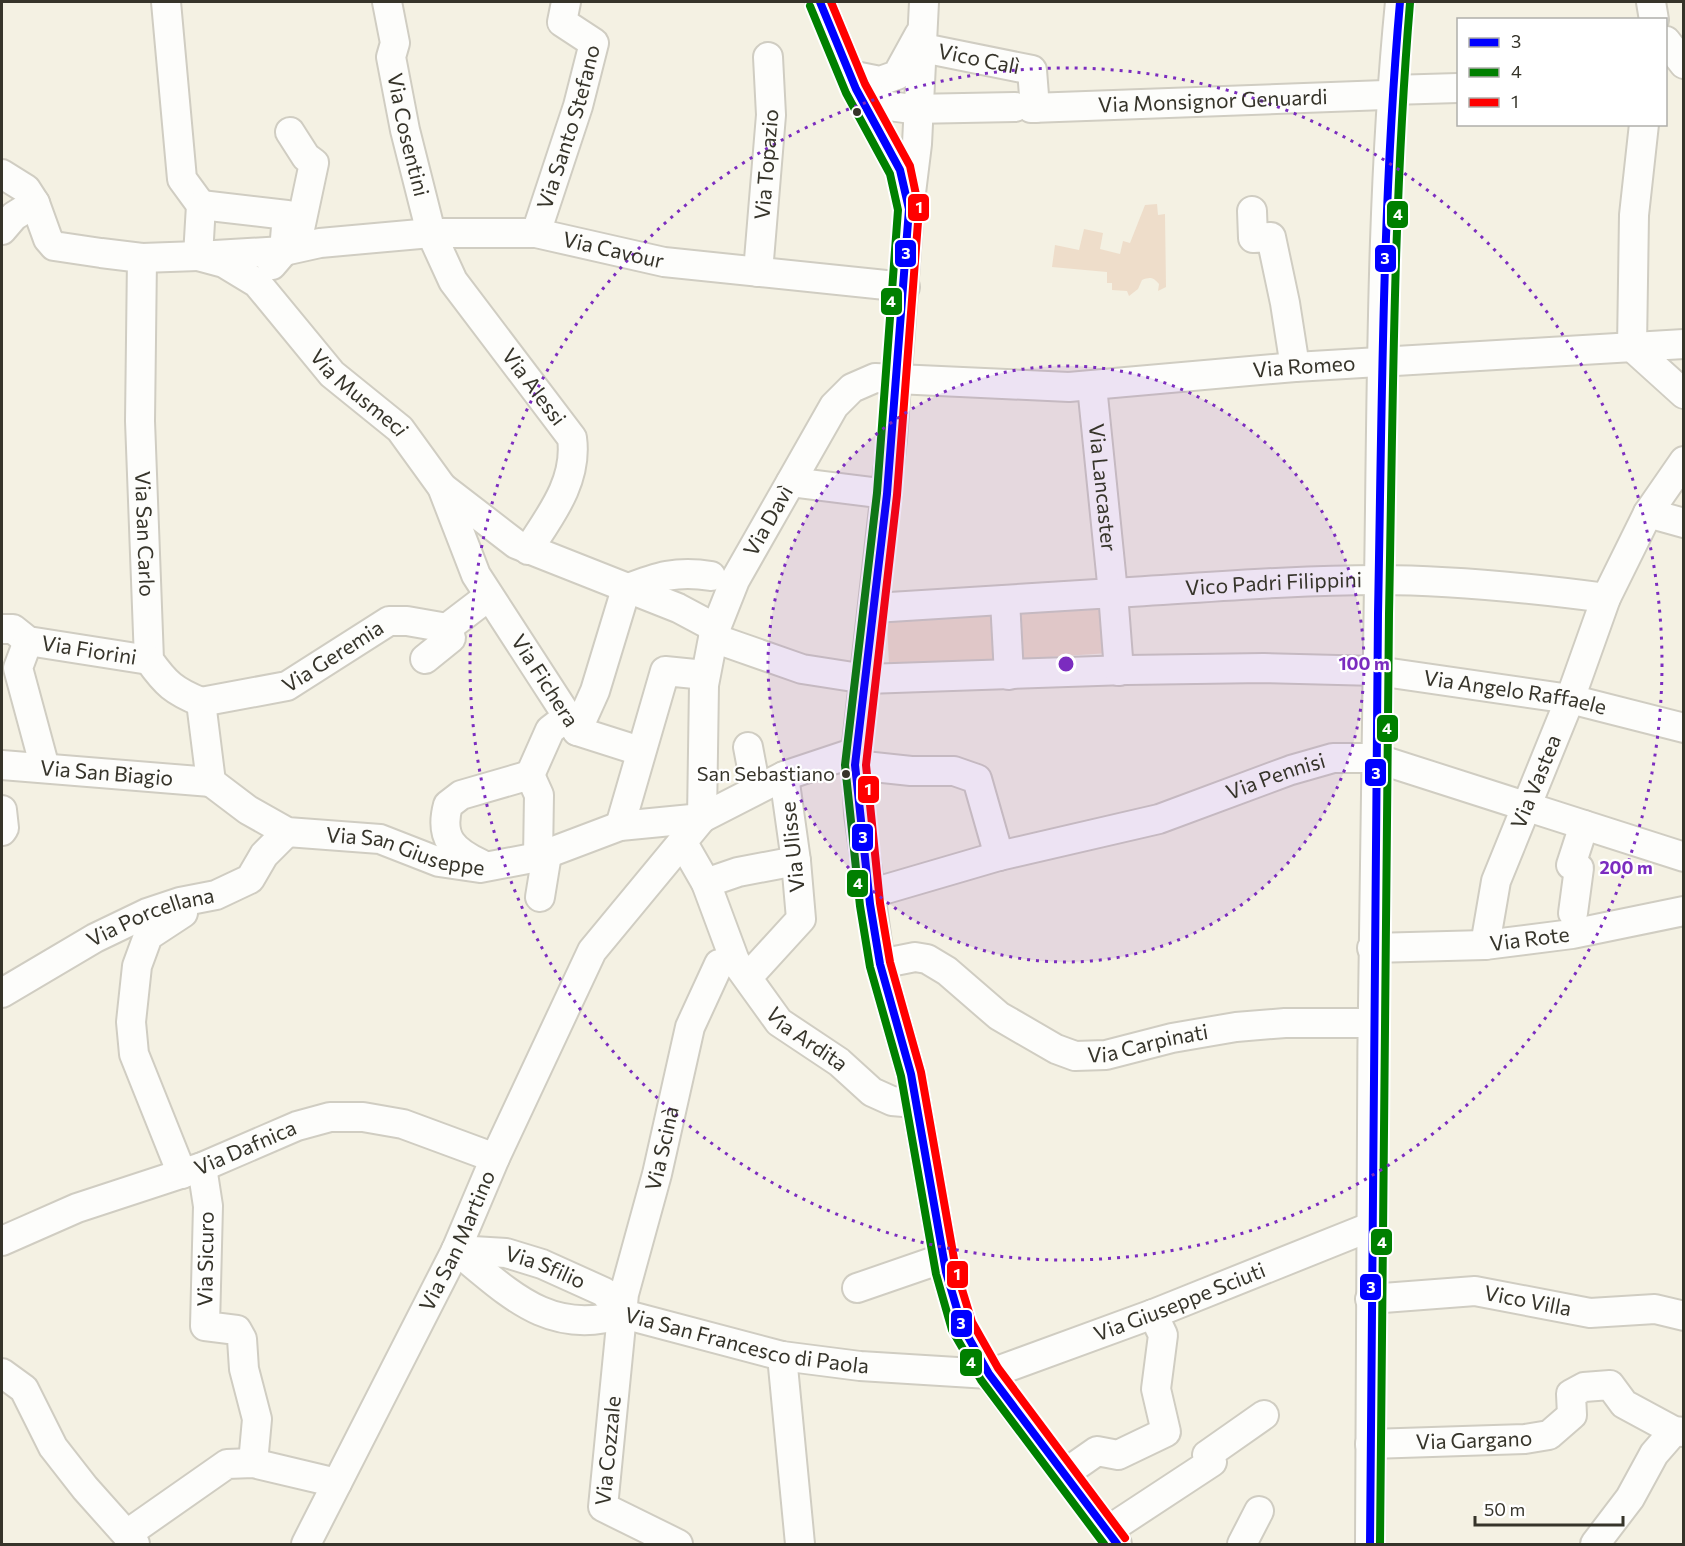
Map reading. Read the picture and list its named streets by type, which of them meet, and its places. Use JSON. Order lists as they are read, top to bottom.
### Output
{
  "streets": {
    "street": [
      "Vico Calì",
      "Via Monsignor Genuardi",
      "Via Santo Stefano",
      "Via Cosentini",
      "Via Topazio",
      "Via Cavour",
      "Via Romeo",
      "Via Alessi",
      "Via Musmeci",
      "Via Lancaster",
      "Via Davì",
      "Via San Carlo",
      "Vico Padri Filippini",
      "Via Fiorini",
      "Via Geremia",
      "Via Fichera",
      "Via Angelo Raffaele",
      "Via San Biagio",
      "Via Pennisi",
      "Via Vastea",
      "Via Ulisse",
      "Via San Giuseppe",
      "Via Porcellana",
      "Via Rote",
      "Via Ardita",
      "Via Carpinati",
      "Via Dafnica",
      "Via Scinà",
      "Via San Martino",
      "Via Sicuro",
      "Via Sfilio",
      "Vico Villa",
      "Via Giuseppe Sciuti",
      "Via San Francesco di Paola",
      "Via Gargano",
      "Via Cozzale"
    ]
  },
  "crossings": [
    ["Vico Calì", "Via Monsignor Genuardi"],
    ["Via Santo Stefano", "Via Cavour"],
    ["Via Cosentini", "Via Cavour"],
    ["Via Cosentini", "Via Alessi"],
    ["Via Topazio", "Via Cavour"],
    ["Via Cavour", "Via Alessi"],
    ["Via Cavour", "Via Musmeci"],
    ["Via Cavour", "Via San Carlo"],
    ["Via Romeo", "Via Lancaster"],
    ["Via Romeo", "Via Davì"],
    ["Via Musmeci", "Via Fichera"],
    ["Via Lancaster", "Vico Padri Filippini"],
    ["Via Lancaster", "Via Angelo Raffaele"],
    ["Via Davì", "Via Angelo Raffaele"],
    ["Via San Carlo", "Via Fiorini"],
    ["Vico Padri Filippini", "Via Vastea"],
    ["Via Fiorini", "Via San Biagio"],
    ["Via Angelo Raffaele", "Via Vastea"],
    ["Via San Biagio", "Via San Giuseppe"],
    ["Via Pennisi", "Via Vastea"],
    ["Via Vastea", "Via Rote"],
    ["Via Ulisse", "Via Ardita"],
    ["Via Ulisse", "Via Scinà"],
    ["Via San Giuseppe", "Via Porcellana"],
    ["Via San Giuseppe", "Via San Martino"],
    ["Via Ardita", "Via Scinà"],
    ["Via Ardita", "Via San Martino"],
    ["Via Dafnica", "Via San Martino"],
    ["Via Dafnica", "Via Sicuro"],
    ["Via Scinà", "Via Sfilio"],
    ["Via Scinà", "Via San Francesco di Paola"],
    ["Via Scinà", "Via Cozzale"],
    ["Via San Martino", "Via Sfilio"],
    ["Via San Martino", "Via San Francesco di Paola"],
    ["Via Sfilio", "Via San Francesco di Paola"],
    ["Via Sfilio", "Via Cozzale"],
    ["Via Giuseppe Sciuti", "Via San Francesco di Paola"],
    ["Via San Francesco di Paola", "Via Cozzale"]
  ],
  "places": ["San Sebastiano"],
  "lines": ["transit line 3", "transit line 1", "transit line 4"],
  "legend": ["3", "4", "1"],
  "scale_bar": "50 m",
  "rings": ["100 m", "200 m"]
}
